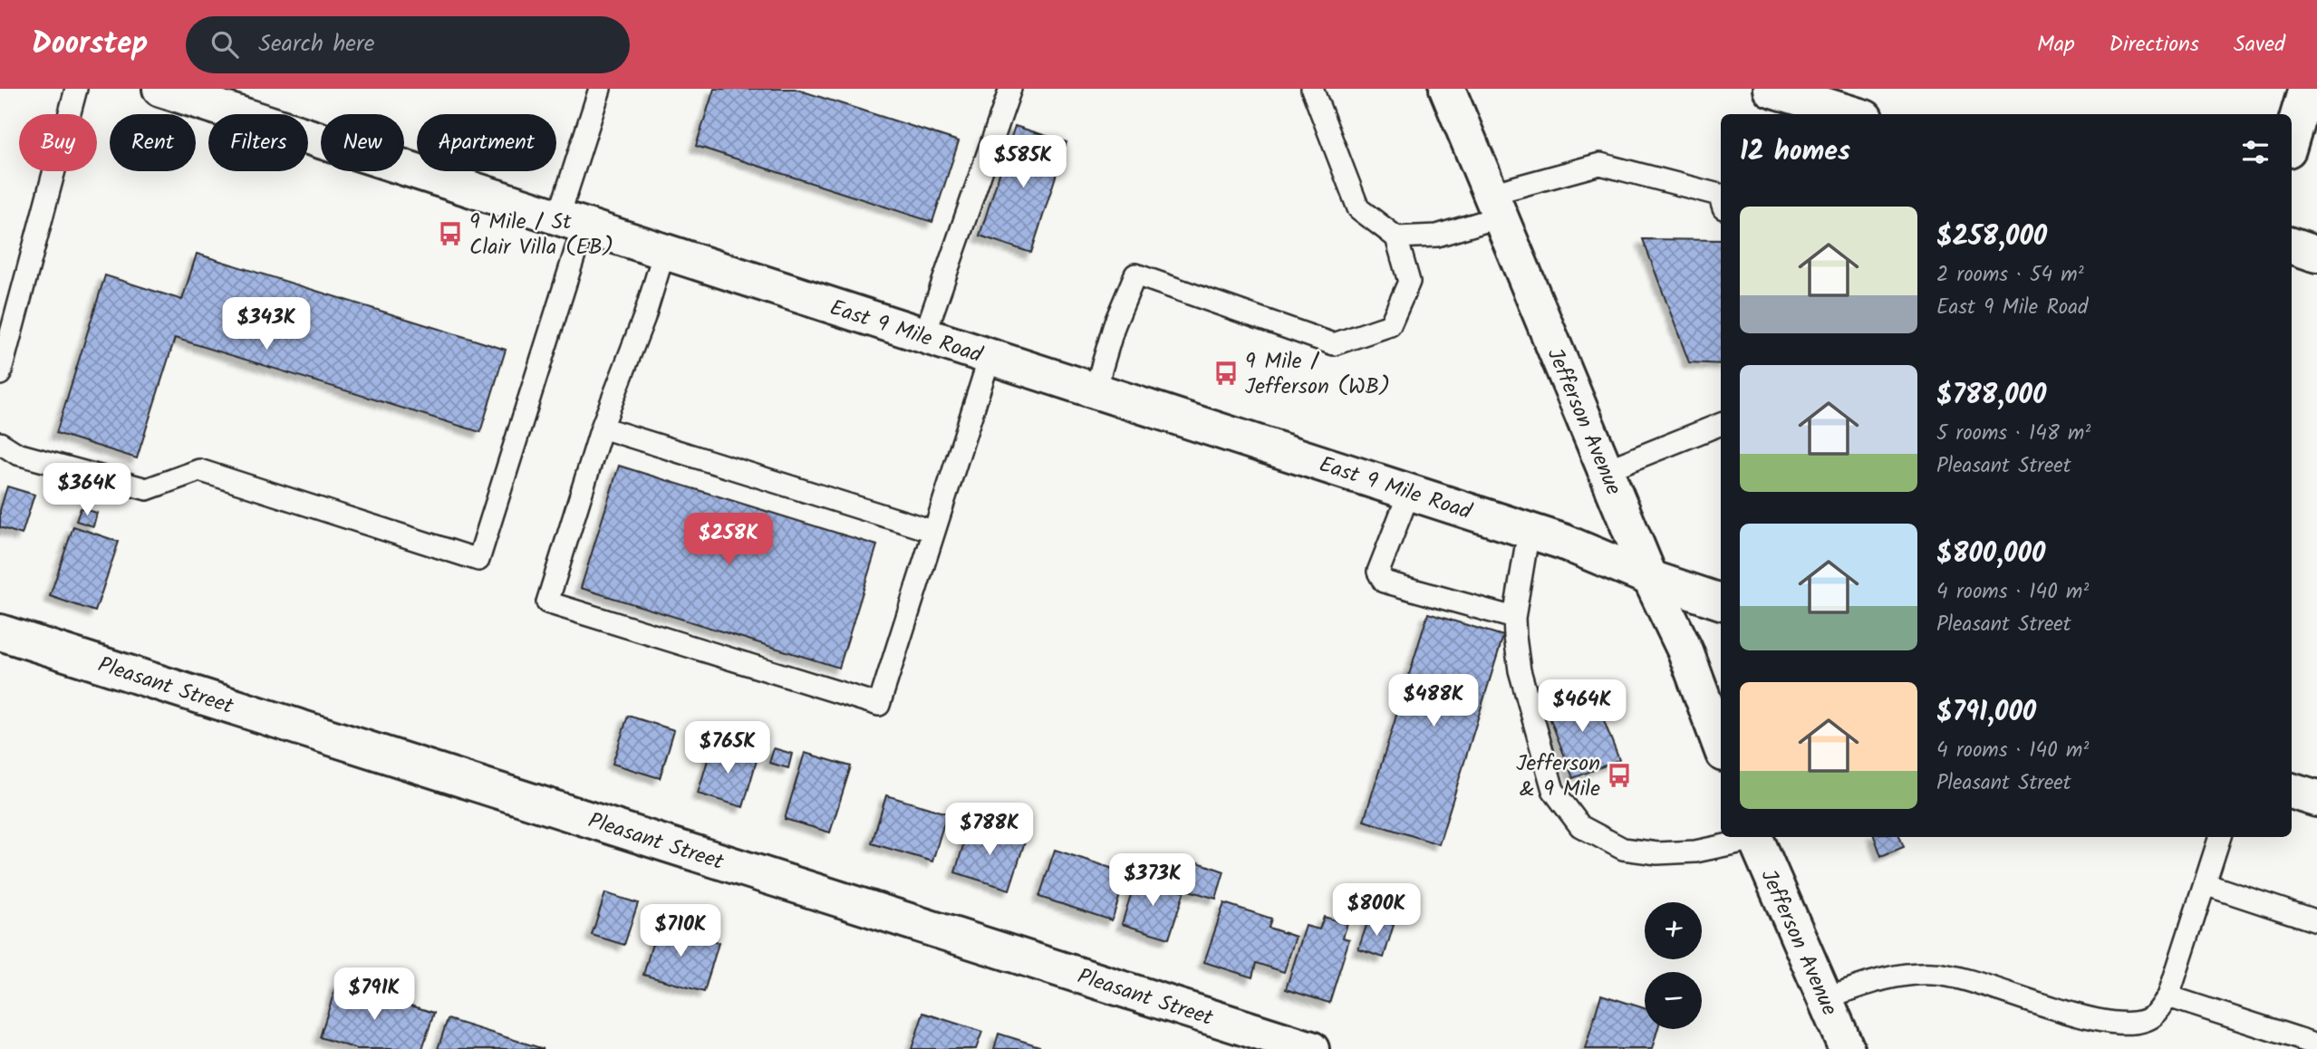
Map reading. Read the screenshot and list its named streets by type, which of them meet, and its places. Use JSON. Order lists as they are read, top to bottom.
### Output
{
  "streets": {
    "main road": ["East 9 Mile Road", "Jefferson Avenue", "Pleasant Street"]
  },
  "crossings": [
    ["East 9 Mile Road", "Jefferson Avenue"]
  ],
  "places": {
    "bus stop": ["9 Mile / St Clair Villa (EB)", "9 Mile / Jefferson (WB)", "Jefferson & 9 Mile"]
  },
  "page": {
    "header": "Doorstep",
    "search": "Search here",
    "nav": ["Map", "Directions", "Saved"],
    "chip": [
      "Buy",
      "Rent",
      "Filters",
      "New",
      "Apartment"
    ],
    "heading": "12 homes",
    "price": [
      "$585K",
      "$343K",
      "$364K",
      "$258K",
      "$488K",
      "$464K",
      "$765K",
      "$788K",
      "$373K",
      "$800K",
      "$710K",
      "$791K"
    ],
    "list": [
      {
        "name": "$258,000",
        "note": "2 rooms · 54 m² · East 9 Mile Road"
      },
      {
        "name": "$788,000",
        "note": "5 rooms · 148 m² · Pleasant Street"
      },
      {
        "name": "$800,000",
        "note": "4 rooms · 140 m² · Pleasant Street"
      },
      {
        "name": "$791,000",
        "note": "4 rooms · 140 m² · Pleasant Street"
      }
    ],
    "map_buttons": ["+", "−"]
  }
}
